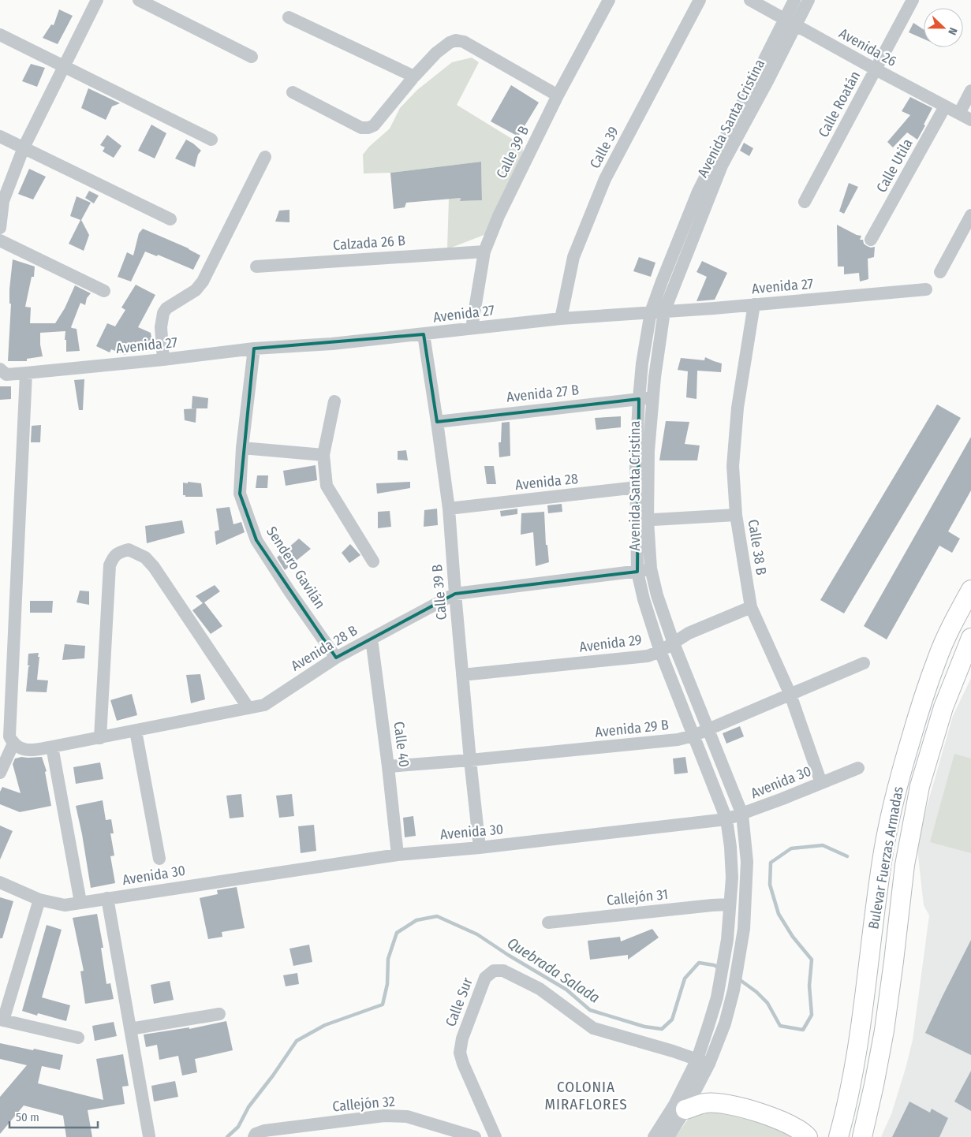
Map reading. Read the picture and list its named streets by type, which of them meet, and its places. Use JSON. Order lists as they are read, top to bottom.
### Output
{
  "streets": {
    "highway": ["Bulevar Fuerzas Armadas"],
    "street": [
      "Avenida 26",
      "Calle Roatán",
      "Avenida Santa Cristina",
      "Calle 39",
      "Calle 39 B",
      "Calle Utila",
      "Calzada 26 B",
      "Avenida 27",
      "Avenida 27 B",
      "Avenida 28",
      "Calle 38 B",
      "Sendero Gavilán",
      "Avenida 29",
      "Avenida 28 B",
      "Avenida 29 B",
      "Calle 40",
      "Avenida 30",
      "Callejón 31",
      "Calle Sur",
      "Callejón 32"
    ]
  },
  "crossings": [
    ["Avenida 26", "Calle Roatán"],
    ["Avenida 26", "Avenida Santa Cristina"],
    ["Avenida 26", "Calle Utila"],
    ["Avenida Santa Cristina", "Avenida 27"],
    ["Avenida Santa Cristina", "Avenida 27 B"],
    ["Avenida Santa Cristina", "Avenida 28"],
    ["Avenida Santa Cristina", "Avenida 29"],
    ["Avenida Santa Cristina", "Avenida 28 B"],
    ["Avenida Santa Cristina", "Avenida 29 B"],
    ["Avenida Santa Cristina", "Avenida 30"],
    ["Avenida Santa Cristina", "Callejón 31"],
    ["Avenida Santa Cristina", "Calle Sur"],
    ["Calle 39", "Avenida 27"],
    ["Calle 39 B", "Calzada 26 B"],
    ["Calle 39 B", "Avenida 27"],
    ["Calle 39 B", "Avenida 27 B"],
    ["Calle 39 B", "Avenida 28"],
    ["Calle 39 B", "Avenida 29"],
    ["Calle 39 B", "Avenida 28 B"],
    ["Calle 39 B", "Avenida 29 B"],
    ["Calle 39 B", "Avenida 30"],
    ["Avenida 27", "Calle 38 B"],
    ["Avenida 27", "Sendero Gavilán"],
    ["Calle 38 B", "Avenida 29"],
    ["Calle 38 B", "Avenida 29 B"],
    ["Calle 38 B", "Avenida 30"],
    ["Sendero Gavilán", "Avenida 28 B"],
    ["Avenida 28 B", "Calle 40"],
    ["Avenida 29 B", "Calle 40"],
    ["Calle 40", "Avenida 30"]
  ],
  "districts": ["COLONIA MIRAFLORES"],
  "water": ["Quebrada Salada"],
  "scale_bar": "50 m",
  "north": "right"
}
